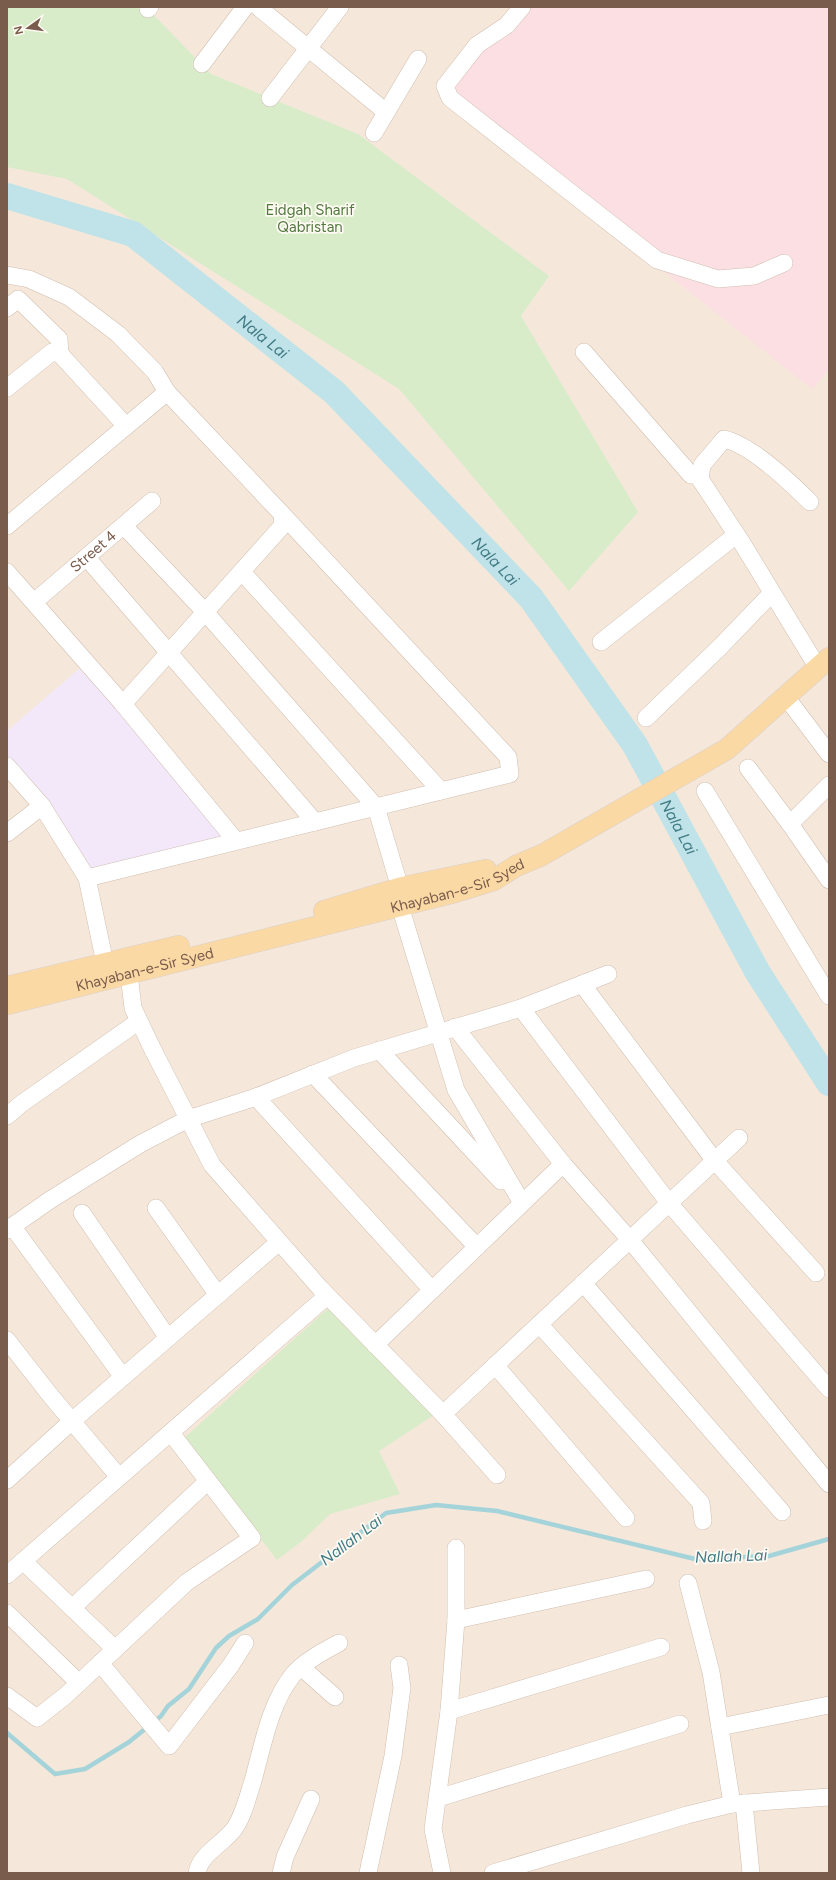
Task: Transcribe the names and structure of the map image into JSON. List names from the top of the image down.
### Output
{
  "streets": {
    "main road": ["Khayaban-e-Sir Syed"],
    "street": ["Street 4"]
  },
  "water": ["Nala Lai", "Nallah Lai"],
  "parks": ["Eidgah Sharif Qabristan"],
  "north": "left"
}
